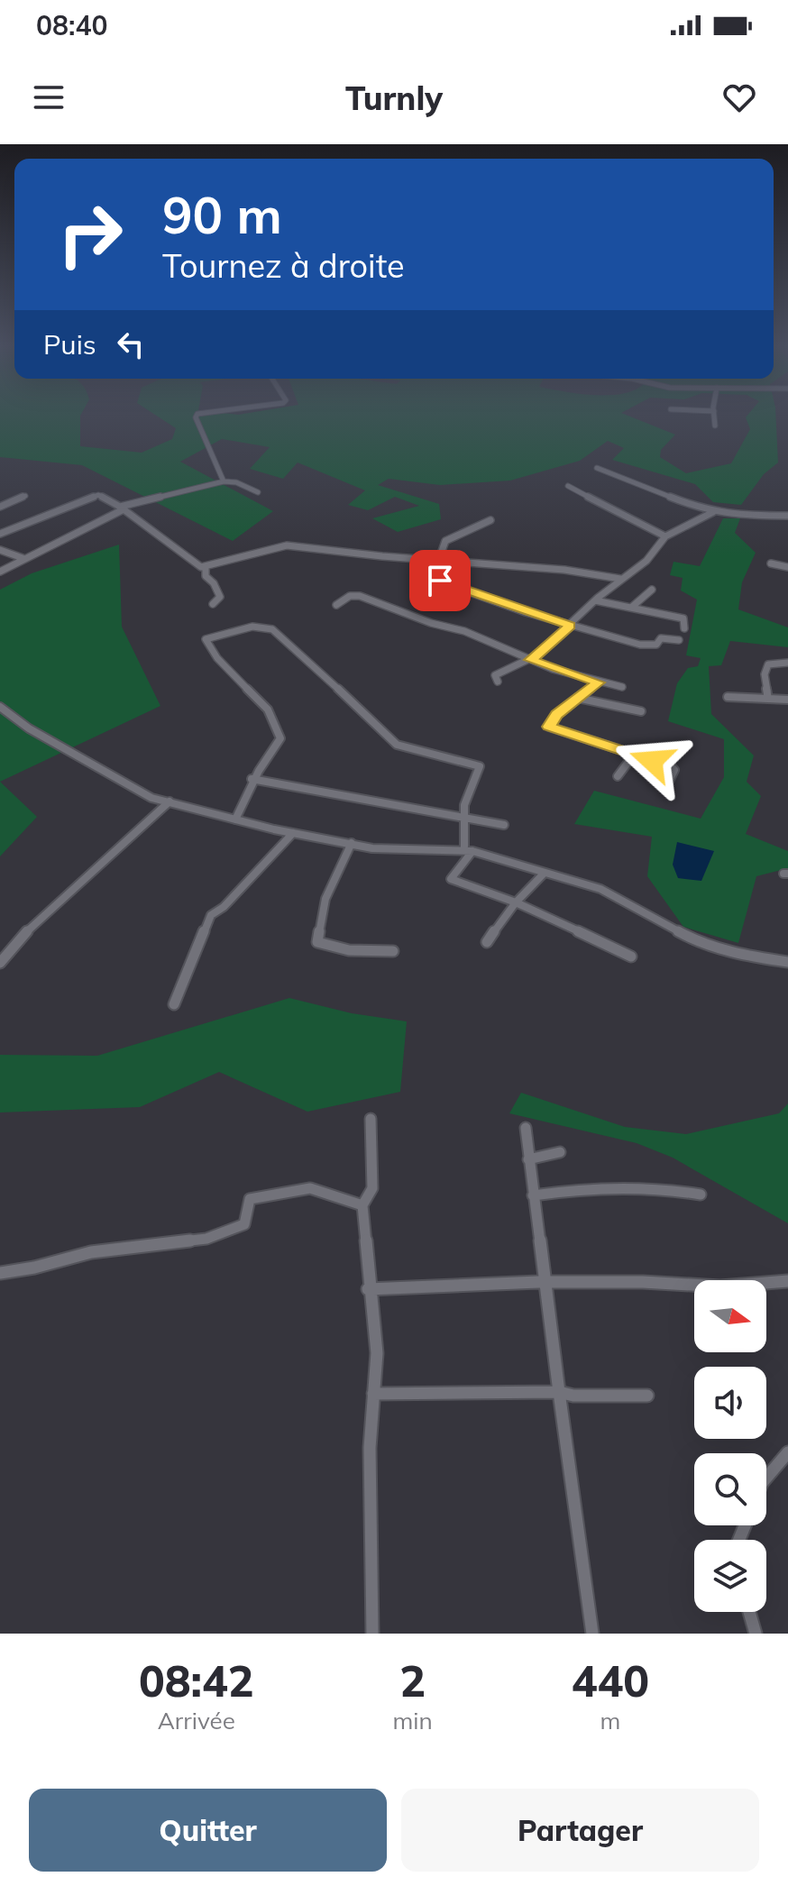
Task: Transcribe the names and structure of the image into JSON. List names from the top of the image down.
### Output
{
  "north": "right",
  "page": {
    "status": "08:40",
    "header": "Turnly",
    "turn": ["90 m", "Tournez à droite"],
    "then": "Puis",
    "eta": [
      "08:42",
      "Arrivée",
      "2",
      "min",
      "440",
      "m"
    ],
    "buttons": ["Quitter", "Partager"]
  }
}
